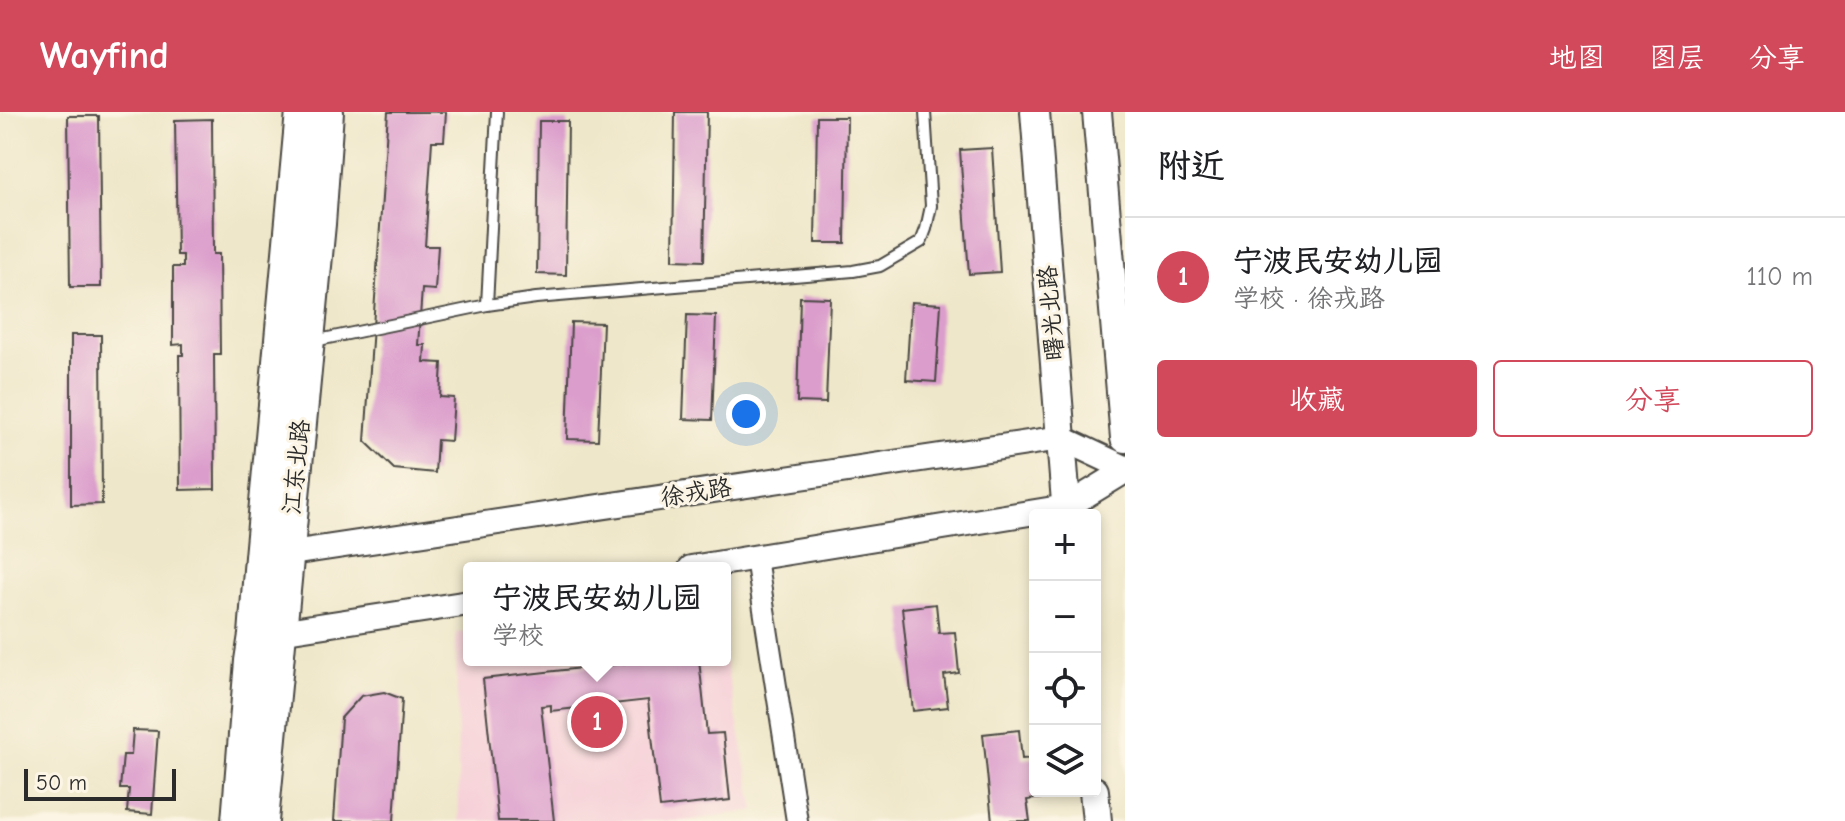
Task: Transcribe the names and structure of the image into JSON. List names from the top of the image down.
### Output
{
  "streets": {
    "main road": ["曙光北路", "江东北路"],
    "street": ["徐戎路"]
  },
  "crossings": [
    ["曙光北路", "徐戎路"],
    ["江东北路", "徐戎路"]
  ],
  "scale_bar": "50 m",
  "page": {
    "header": "Wayfind",
    "nav": ["地图", "图层", "分享"],
    "heading": "附近",
    "list": [
      {
        "mark": "1",
        "name": "宁波民安幼儿园",
        "note": "学校 · 徐戎路",
        "value": "110 m"
      }
    ],
    "buttons": ["收藏", "分享"],
    "map_buttons": ["+", "−"],
    "popup": ["宁波民安幼儿园", "学校"],
    "pins": "1",
    "scale": "50 m"
  }
}
